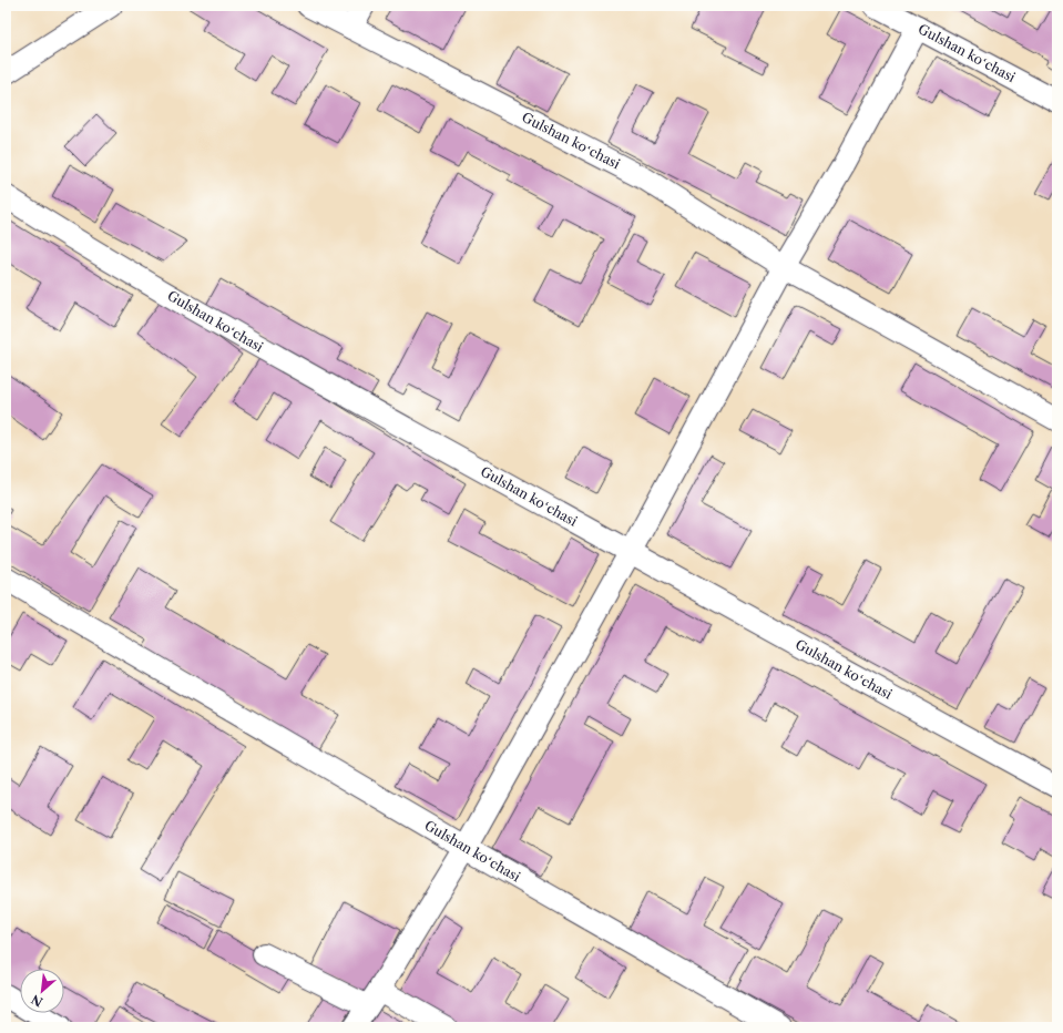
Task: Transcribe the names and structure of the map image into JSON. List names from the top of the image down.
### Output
{
  "streets": {
    "street": ["Gulshan koʻchasi"]
  },
  "north": "bottom left"
}
